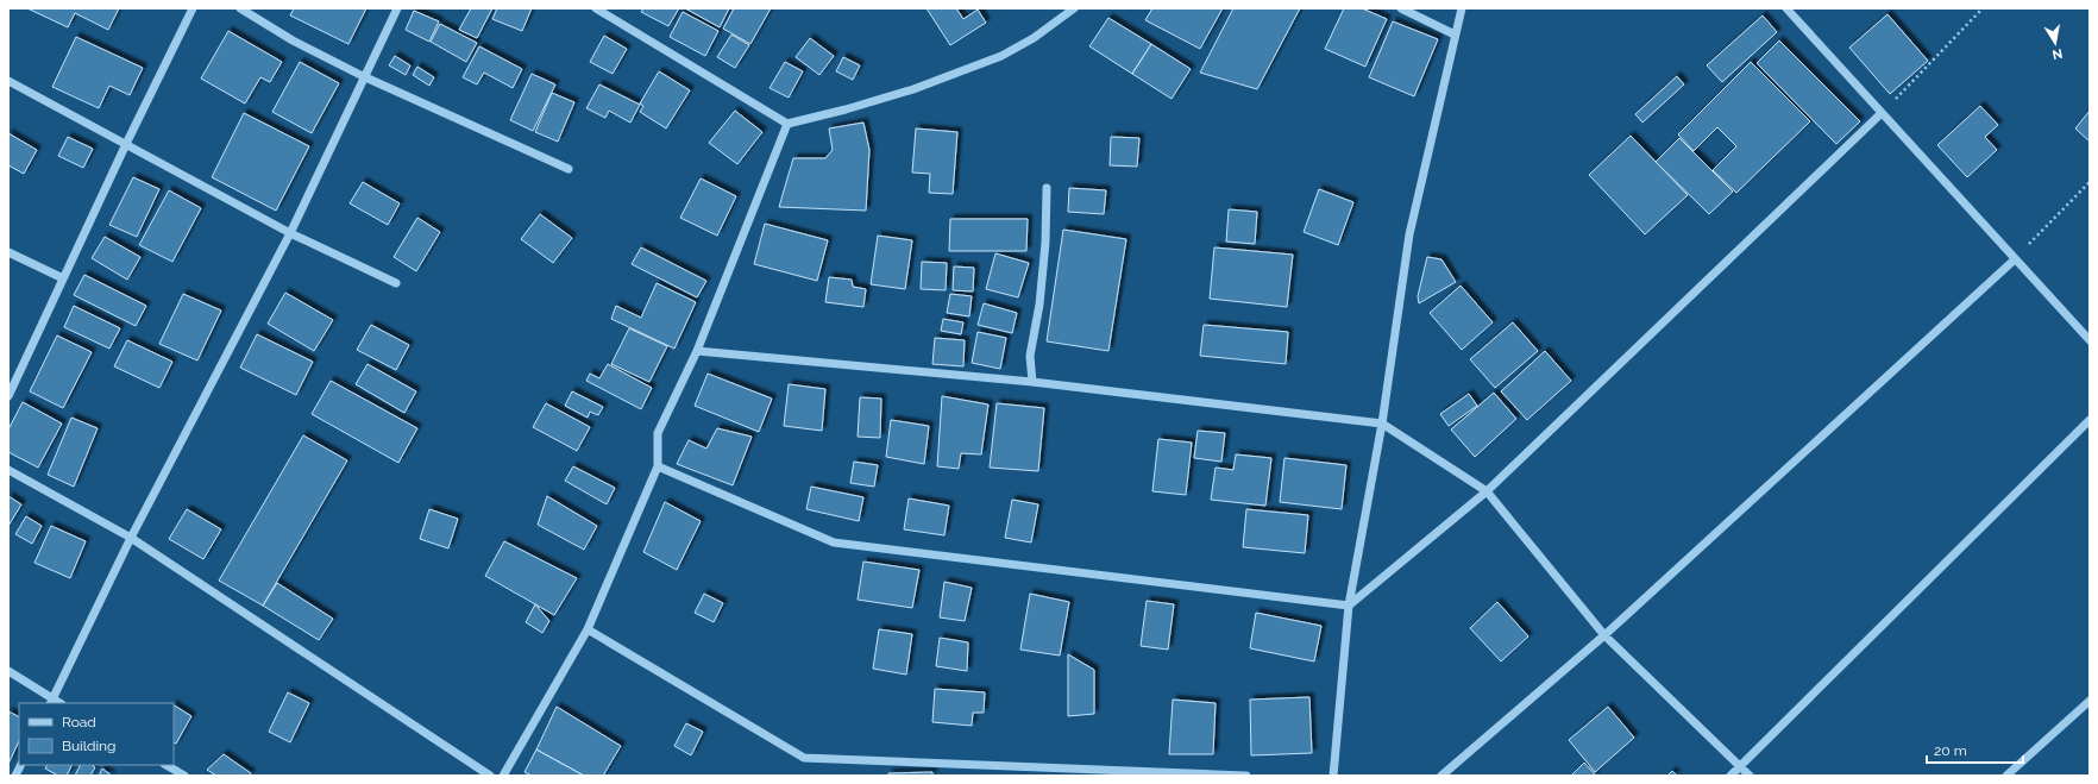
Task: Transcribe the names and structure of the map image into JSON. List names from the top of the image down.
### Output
{
  "legend": ["Road", "Building"],
  "scale_bar": "20 m",
  "north": "bottom"
}
